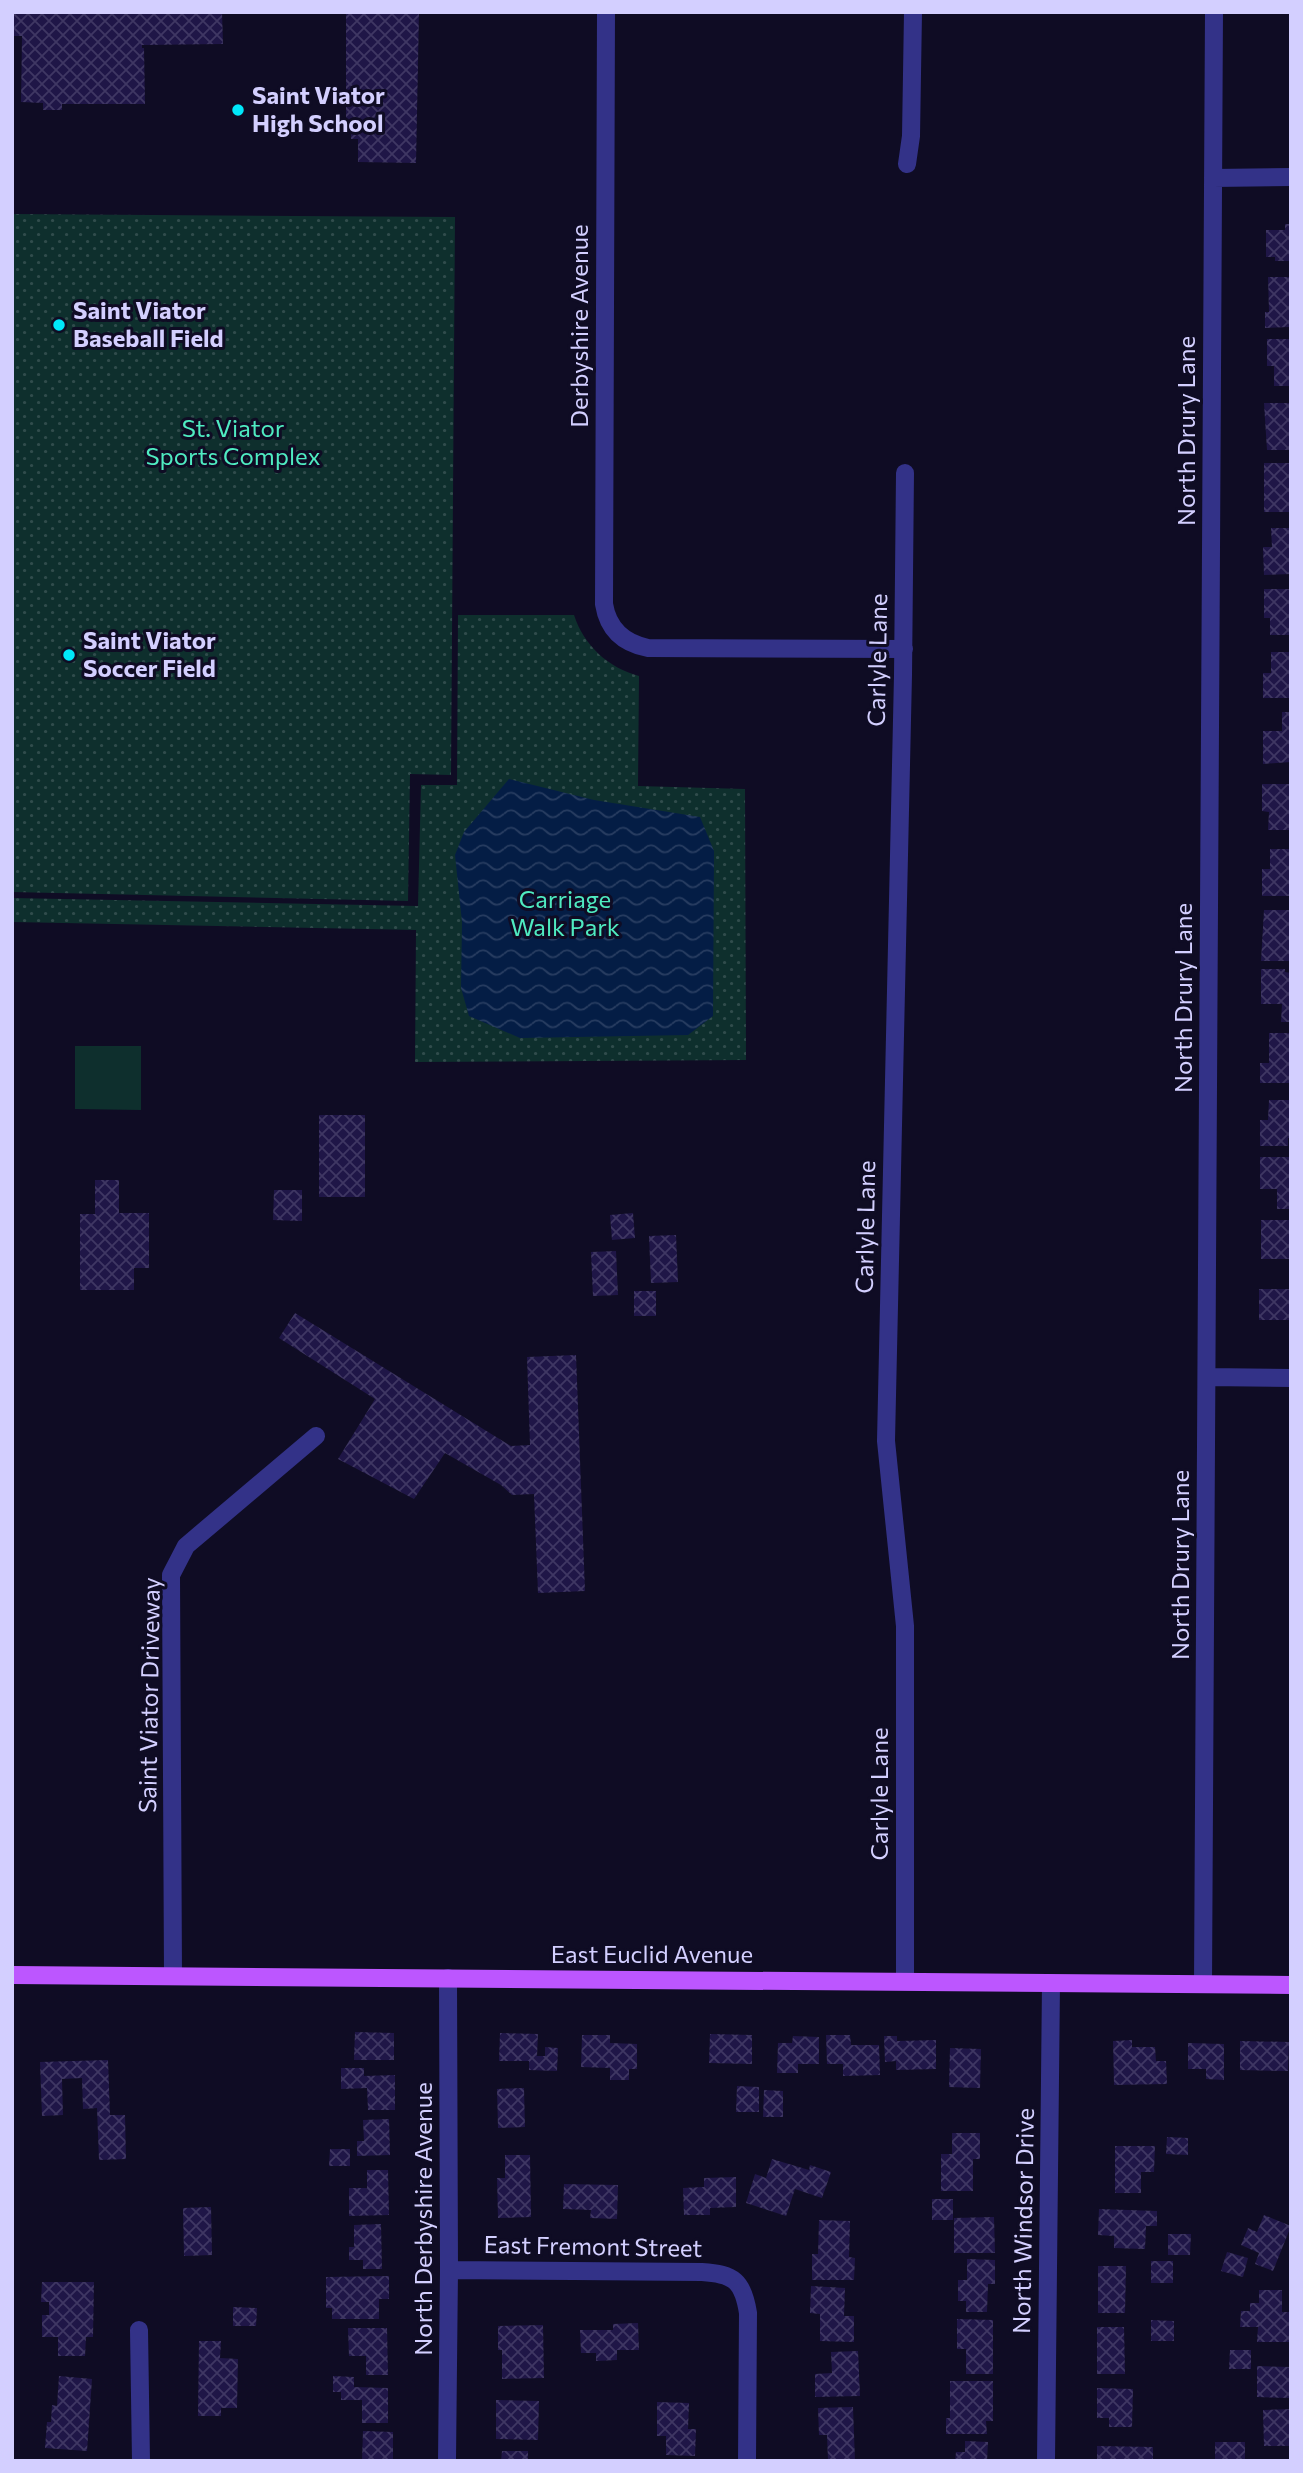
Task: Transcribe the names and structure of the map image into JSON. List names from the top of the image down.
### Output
{
  "streets": {
    "main road": ["East Euclid Avenue"],
    "street": [
      "Derbyshire Avenue",
      "North Drury Lane",
      "Carlyle Lane",
      "Saint Viator Driveway",
      "North Derbyshire Avenue",
      "North Windsor Drive",
      "East Fremont Street"
    ]
  },
  "crossings": [
    ["Derbyshire Avenue", "Carlyle Lane"],
    ["North Drury Lane", "East Euclid Avenue"],
    ["Carlyle Lane", "East Euclid Avenue"],
    ["Saint Viator Driveway", "East Euclid Avenue"],
    ["East Euclid Avenue", "North Derbyshire Avenue"],
    ["East Euclid Avenue", "North Windsor Drive"],
    ["North Derbyshire Avenue", "East Fremont Street"]
  ],
  "parks": ["St. Viator Sports Complex", "Carriage Walk Park"],
  "places": ["Saint Viator High School", "Saint Viator Baseball Field", "Saint Viator Soccer Field"]
}
